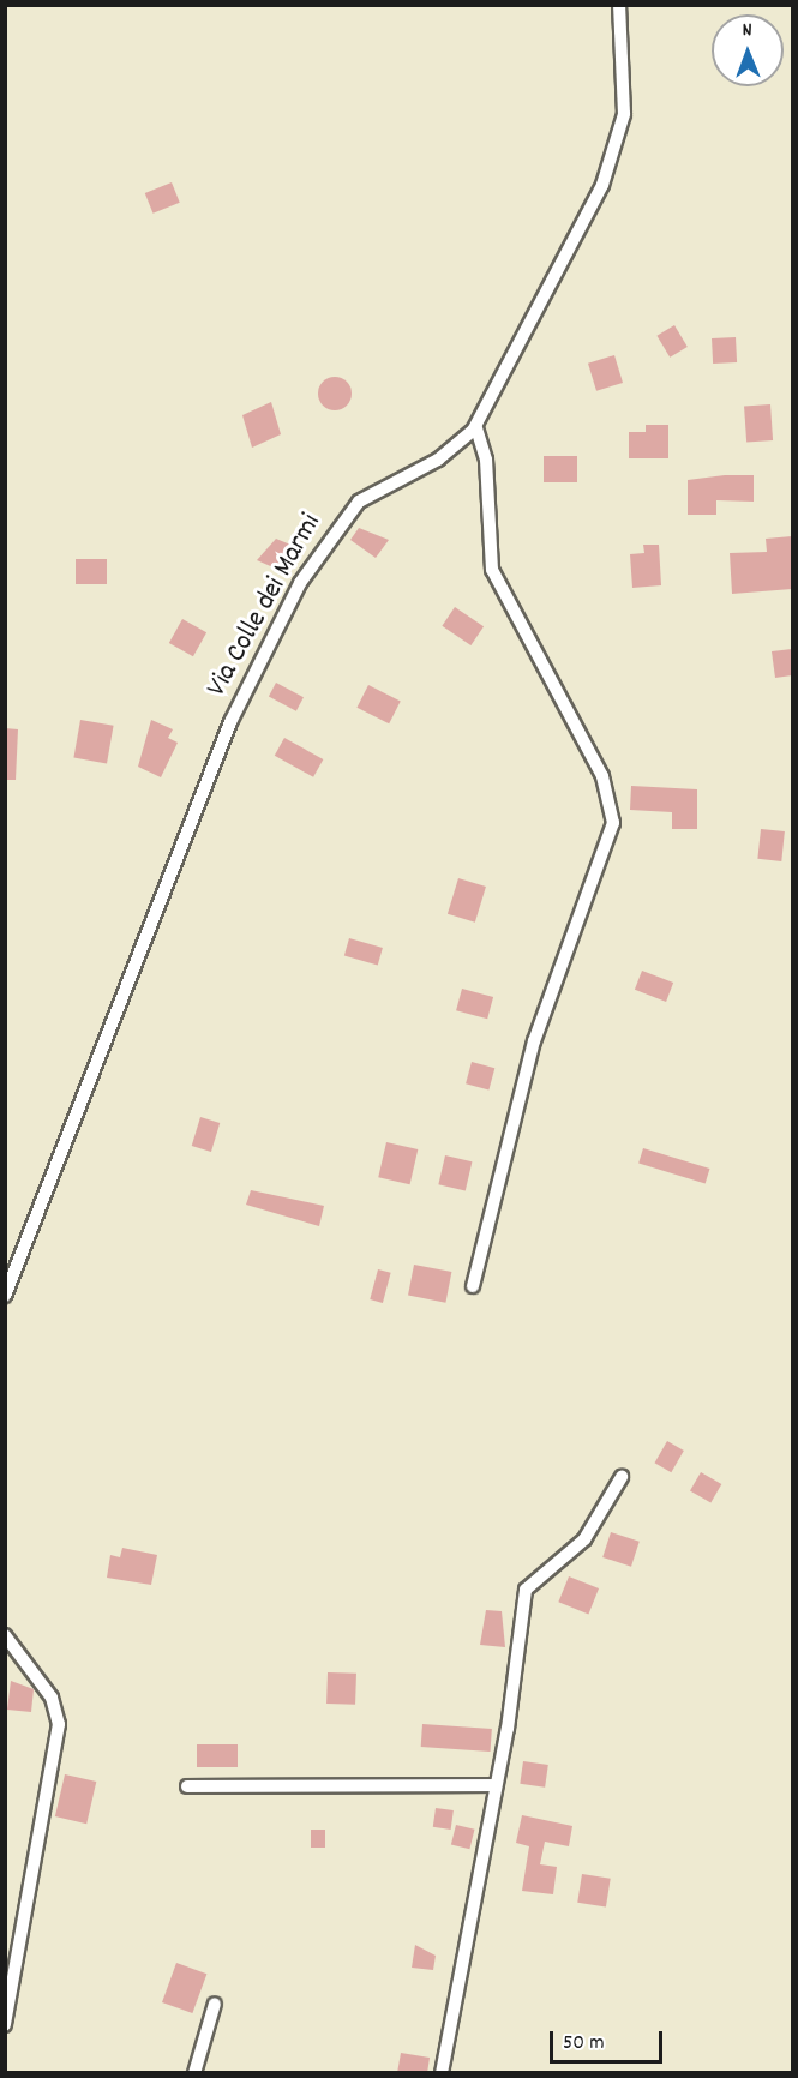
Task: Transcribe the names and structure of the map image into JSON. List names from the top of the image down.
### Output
{
  "streets": {
    "street": ["Via Colle dei Marmi"]
  },
  "scale_bar": "50 m",
  "north": "top"
}
